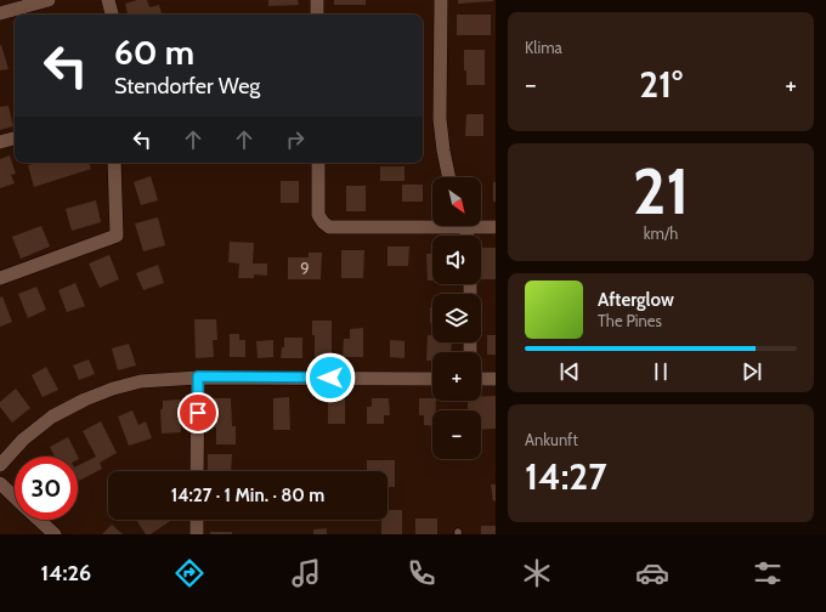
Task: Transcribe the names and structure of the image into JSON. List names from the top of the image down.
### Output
{
  "house_numbers": ["9"],
  "north": "bottom right",
  "page": {
    "tile": [
      "Klima",
      ["21", "km/h"],
      ["Ankunft", "14:27"]
    ],
    "turn": ["60 m", "Stendorfer Weg"],
    "heat": ["−", "21°", "+"],
    "map_buttons": ["+", "−"],
    "song": ["Afterglow", "The Pines"],
    "limit": "30",
    "trip": "14:27 · 1 Min. · 80 m",
    "tabs": "14:26"
  }
}
